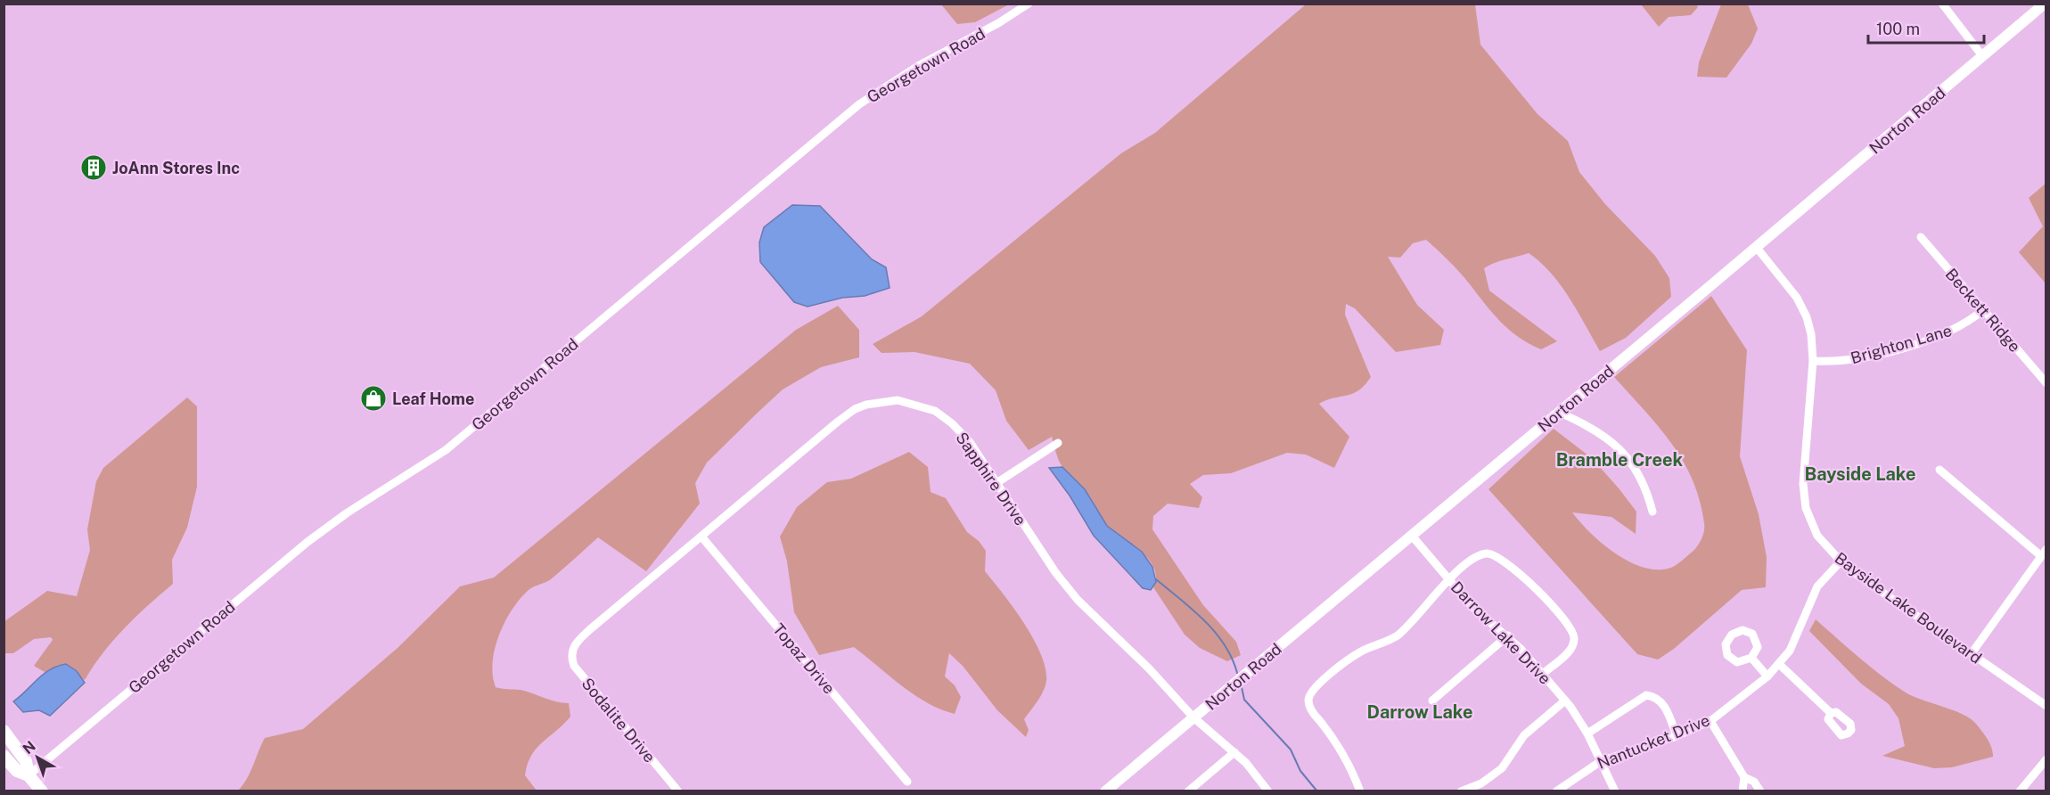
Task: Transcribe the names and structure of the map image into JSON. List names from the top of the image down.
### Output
{
  "streets": {
    "street": [
      "Georgetown Road",
      "Norton Road",
      "Beckett Ridge",
      "Brighton Lane",
      "Sapphire Drive",
      "Bayside Lake Boulevard",
      "Darrow Lake Drive",
      "Topaz Drive",
      "Sodalite Drive",
      "Nantucket Drive"
    ]
  },
  "crossings": [
    ["Norton Road", "Sapphire Drive"],
    ["Norton Road", "Bayside Lake Boulevard"],
    ["Norton Road", "Darrow Lake Drive"],
    ["Beckett Ridge", "Brighton Lane"],
    ["Brighton Lane", "Bayside Lake Boulevard"],
    ["Sapphire Drive", "Topaz Drive"],
    ["Sapphire Drive", "Sodalite Drive"],
    ["Bayside Lake Boulevard", "Nantucket Drive"],
    ["Darrow Lake Drive", "Nantucket Drive"]
  ],
  "districts": ["Bramble Creek", "Bayside Lake", "Darrow Lake"],
  "places": {
    "building": ["JoAnn Stores Inc"],
    "shop": ["Leaf Home"]
  },
  "scale_bar": "100 m",
  "north": "top left"
}
